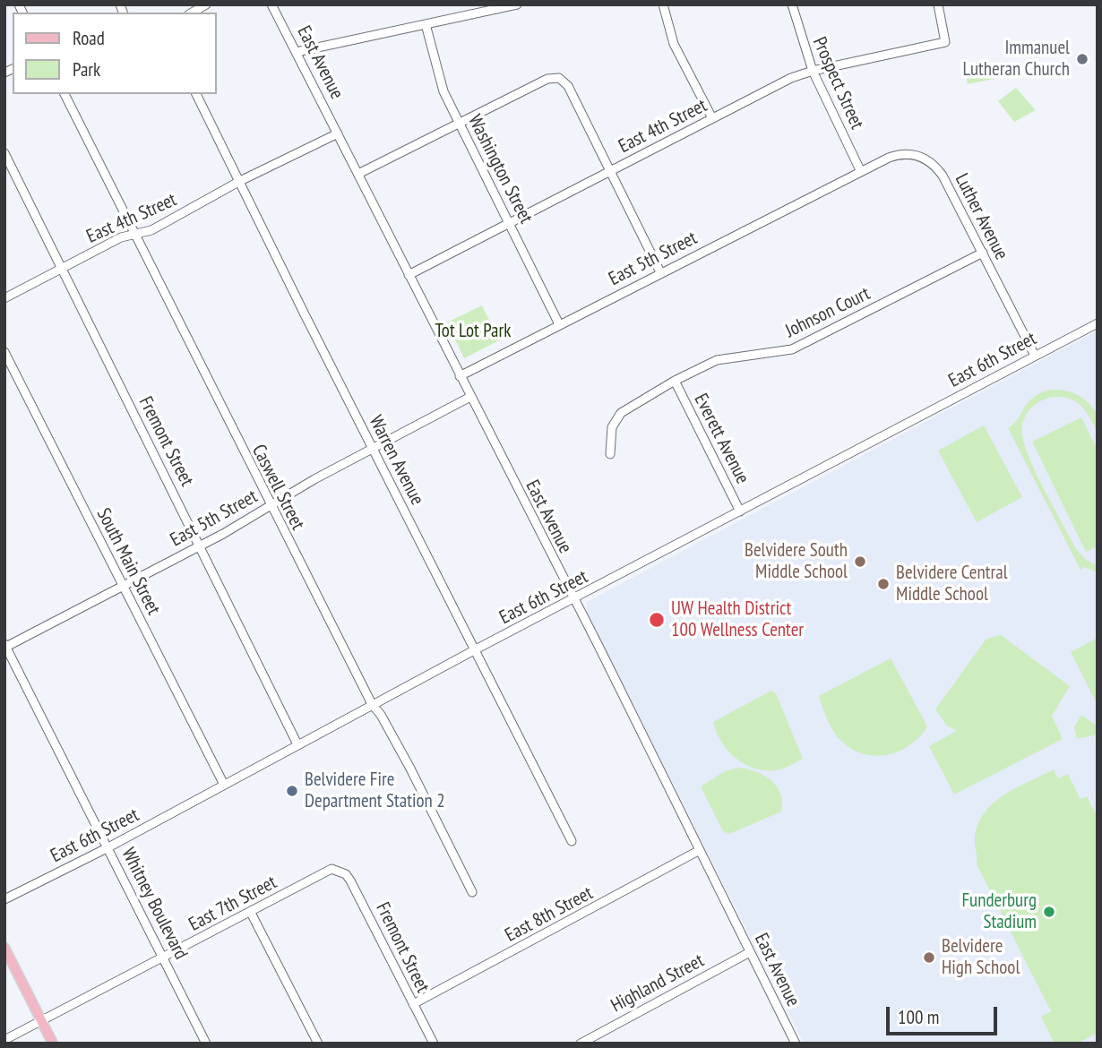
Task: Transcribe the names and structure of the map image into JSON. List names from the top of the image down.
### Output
{
  "streets": {
    "street": [
      "East Avenue",
      "Prospect Street",
      "East 4th Street",
      "Washington Street",
      "Luther Avenue",
      "East 5th Street",
      "Johnson Court",
      "East 6th Street",
      "Everett Avenue",
      "Fremont Street",
      "Warren Avenue",
      "Caswell Street",
      "South Main Street",
      "Whitney Boulevard",
      "East 7th Street",
      "East 8th Street",
      "Highland Street"
    ]
  },
  "crossings": [
    ["East Avenue", "East 4th Street"],
    ["East Avenue", "East 5th Street"],
    ["East Avenue", "East 6th Street"],
    ["East Avenue", "East 8th Street"],
    ["East Avenue", "Highland Street"],
    ["Prospect Street", "East 4th Street"],
    ["Prospect Street", "Luther Avenue"],
    ["Prospect Street", "East 5th Street"],
    ["East 4th Street", "Washington Street"],
    ["East 4th Street", "Fremont Street"],
    ["East 4th Street", "Warren Avenue"],
    ["East 4th Street", "Caswell Street"],
    ["Washington Street", "East 5th Street"],
    ["Luther Avenue", "East 5th Street"],
    ["Luther Avenue", "Johnson Court"],
    ["Luther Avenue", "East 6th Street"],
    ["East 5th Street", "Fremont Street"],
    ["East 5th Street", "Warren Avenue"],
    ["East 5th Street", "Caswell Street"],
    ["East 5th Street", "South Main Street"],
    ["East 5th Street", "Whitney Boulevard"],
    ["Johnson Court", "Everett Avenue"],
    ["East 6th Street", "Everett Avenue"],
    ["East 6th Street", "Fremont Street"],
    ["East 6th Street", "Warren Avenue"],
    ["East 6th Street", "Caswell Street"],
    ["East 6th Street", "South Main Street"],
    ["East 6th Street", "Whitney Boulevard"],
    ["Fremont Street", "East 7th Street"],
    ["Fremont Street", "East 8th Street"],
    ["Whitney Boulevard", "East 7th Street"]
  ],
  "parks": ["Tot Lot Park"],
  "places": [
    "Immanuel Lutheran Church",
    "Belvidere South Middle School",
    "Belvidere Central Middle School",
    "UW Health District 100 Wellness Center",
    "Belvidere Fire Department Station 2",
    "Funderburg Stadium",
    "Belvidere High School"
  ],
  "legend": ["Road", "Park"],
  "scale_bar": "100 m"
}
